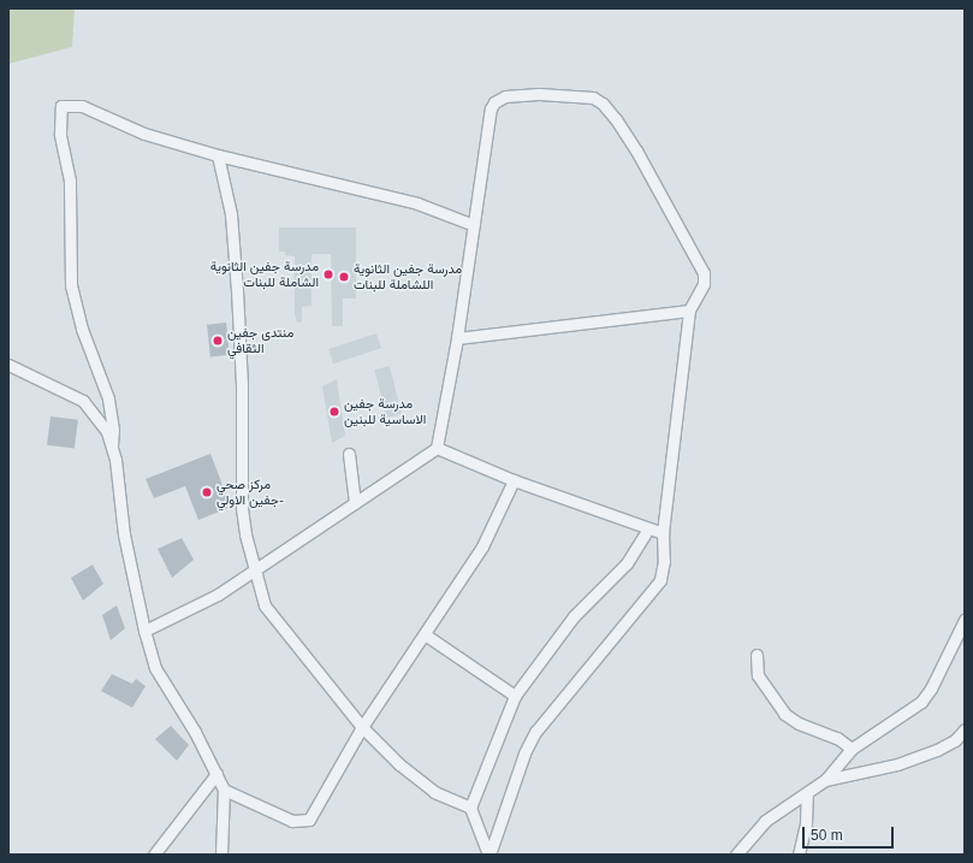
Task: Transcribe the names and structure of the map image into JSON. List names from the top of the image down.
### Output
{
  "places": [
    "مدرسة جفين الثانوية الشاملة للبنات",
    "مدرسة جفين الثانوية اللشاملة للبنات",
    "منتدى جفين الثقافي",
    "مدرسة جفين الاساسية للبنين",
    "مركز صحي جفين الاولي-"
  ],
  "scale_bar": "50 m"
}
